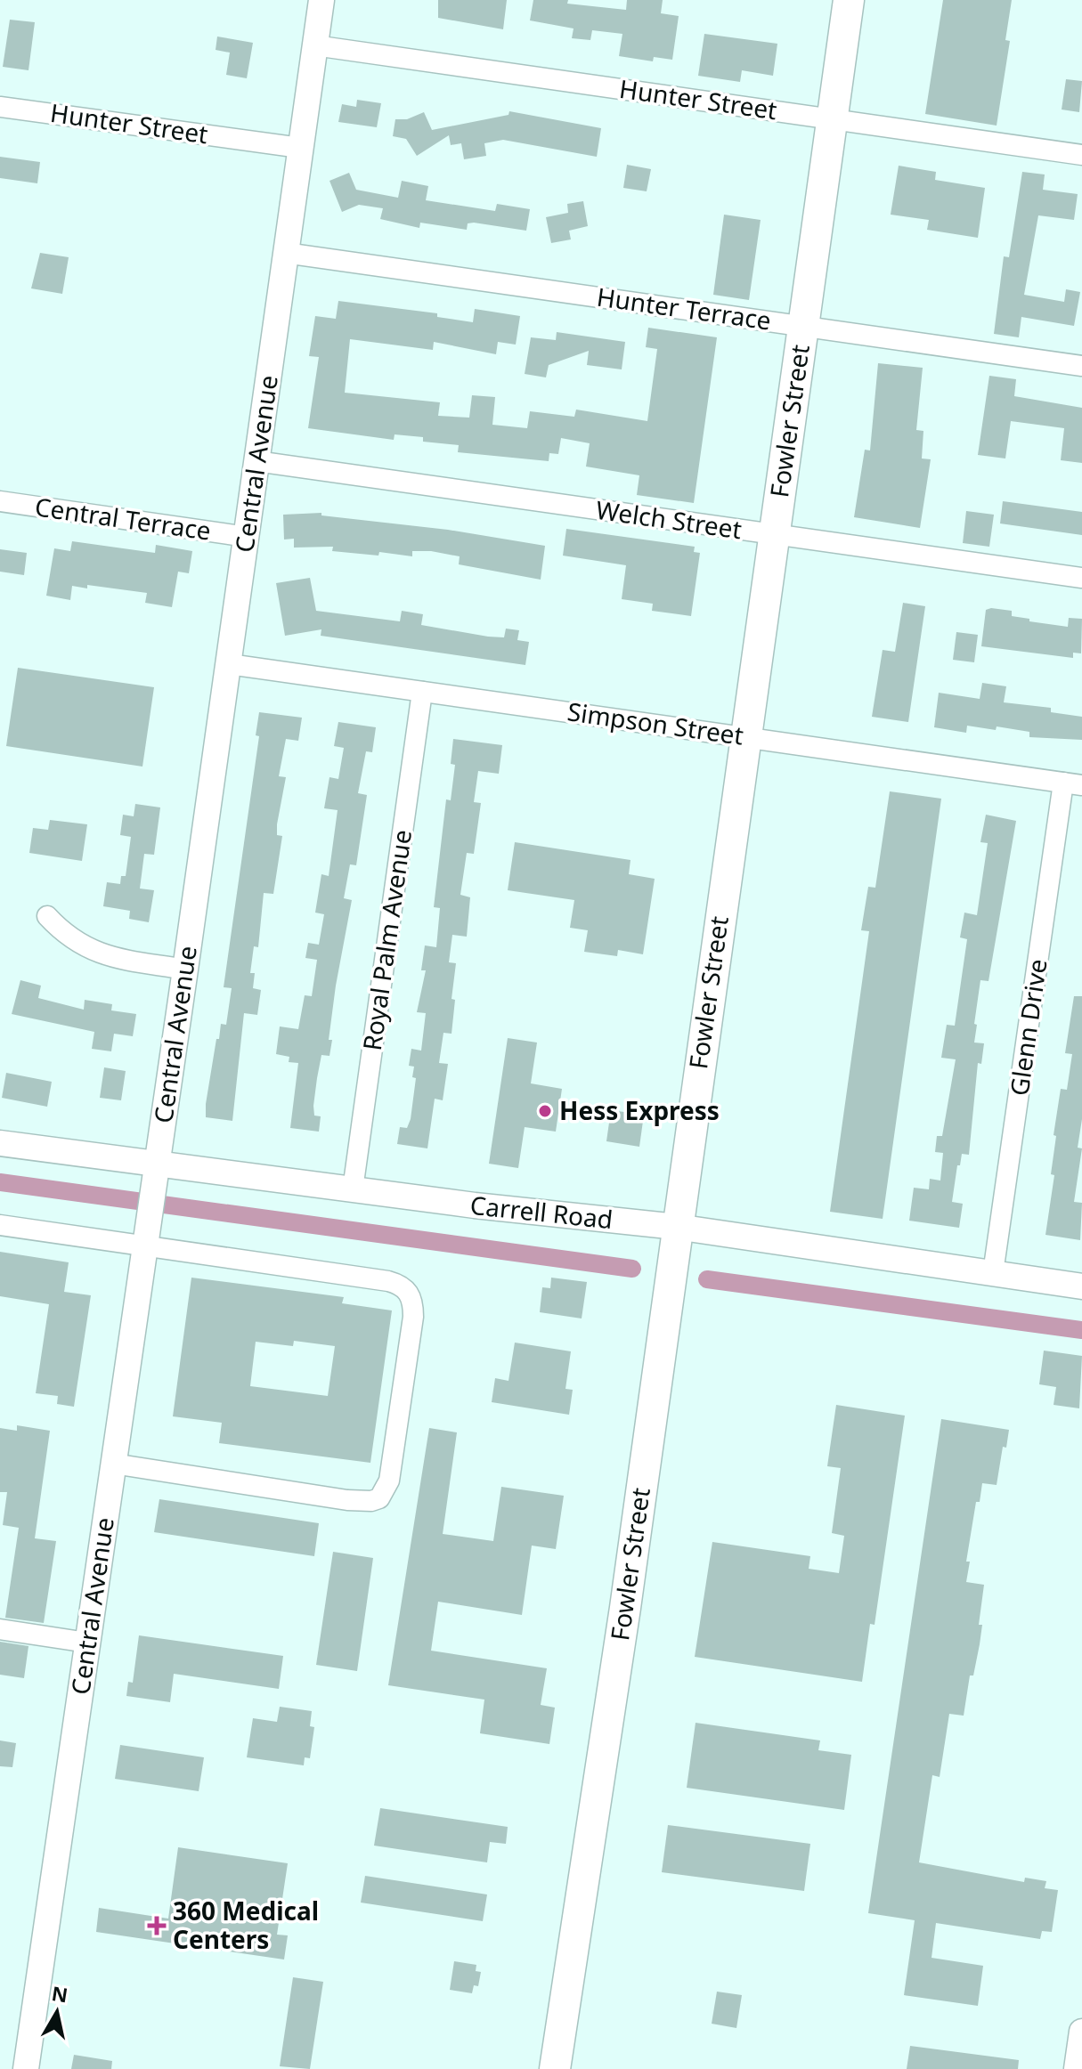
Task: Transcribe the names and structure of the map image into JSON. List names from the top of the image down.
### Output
{
  "streets": {
    "main road": ["Fowler Street"],
    "street": [
      "Hunter Street",
      "Hunter Terrace",
      "Central Avenue",
      "Central Terrace",
      "Welch Street",
      "Simpson Street",
      "Royal Palm Avenue",
      "Glenn Drive",
      "Carrell Road"
    ]
  },
  "crossings": [
    ["Hunter Street", "Fowler Street"],
    ["Hunter Street", "Central Avenue"],
    ["Hunter Terrace", "Fowler Street"],
    ["Hunter Terrace", "Central Avenue"],
    ["Fowler Street", "Welch Street"],
    ["Fowler Street", "Simpson Street"],
    ["Fowler Street", "Carrell Road"],
    ["Central Avenue", "Central Terrace"],
    ["Central Avenue", "Welch Street"],
    ["Central Avenue", "Simpson Street"],
    ["Central Avenue", "Carrell Road"],
    ["Simpson Street", "Royal Palm Avenue"],
    ["Simpson Street", "Glenn Drive"],
    ["Royal Palm Avenue", "Carrell Road"],
    ["Glenn Drive", "Carrell Road"]
  ],
  "places": {
    "other": ["Hess Express"],
    "health": ["360 Medical Centers"]
  },
  "north": "top"
}
